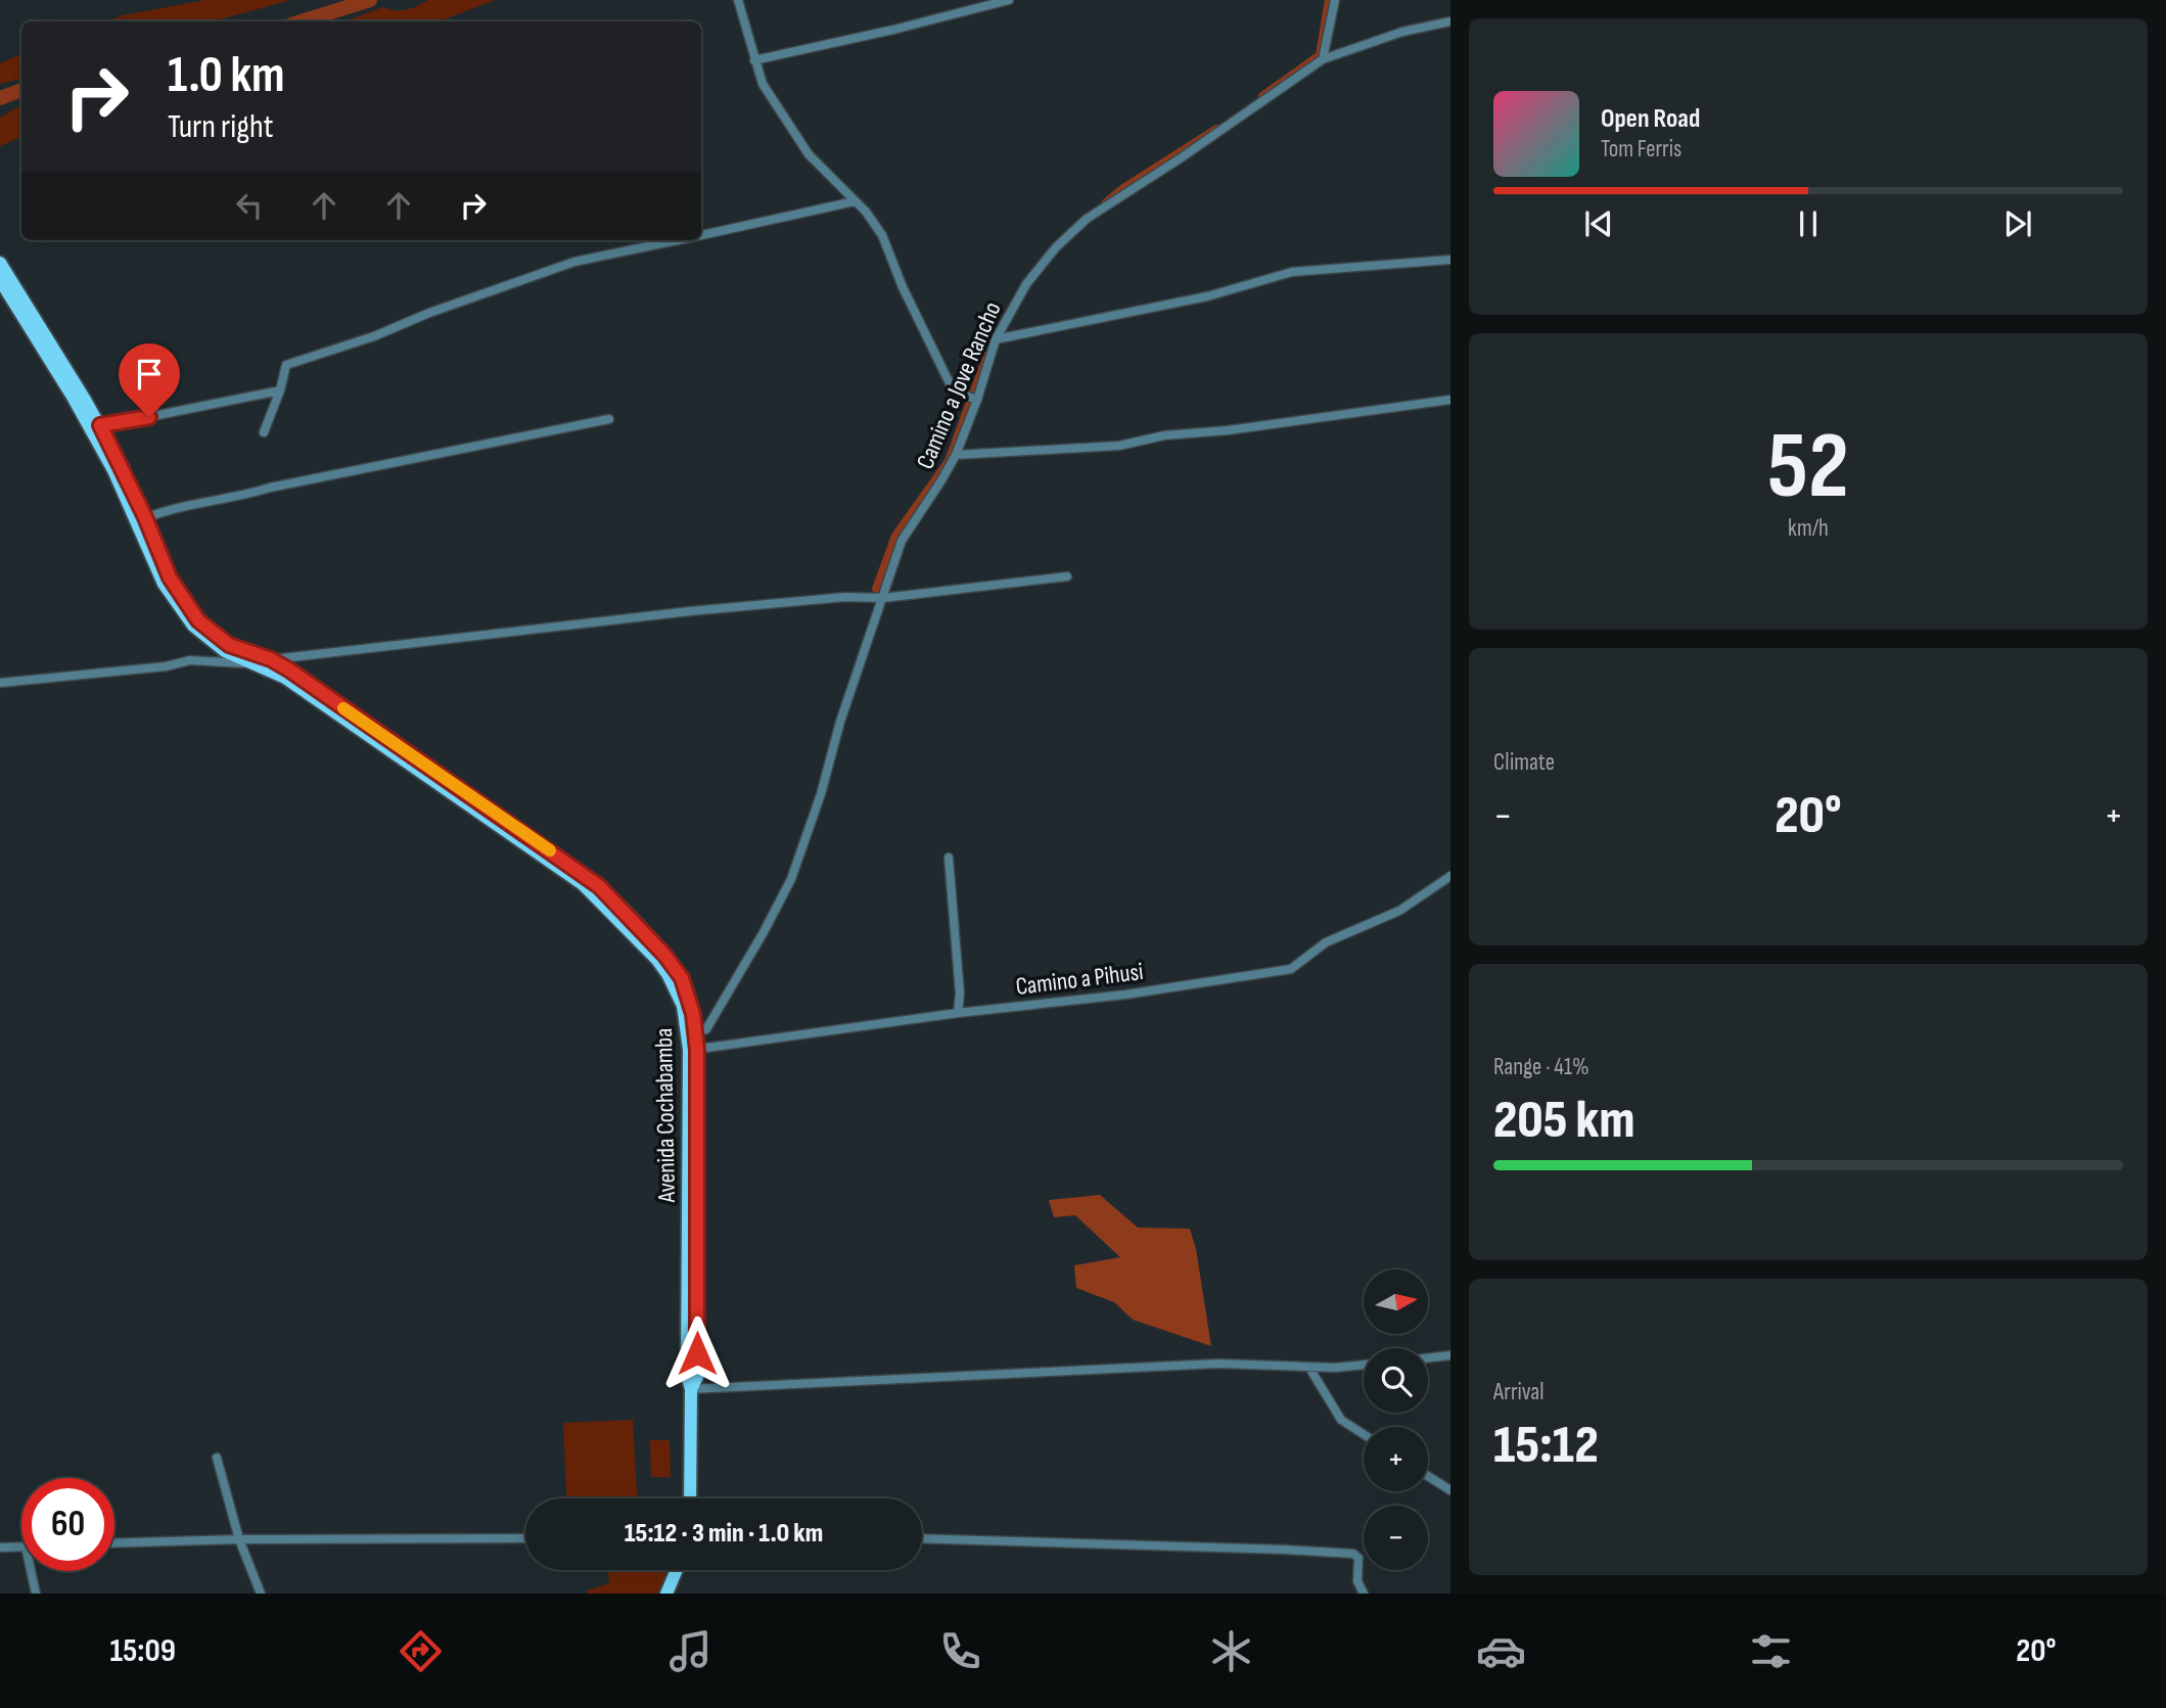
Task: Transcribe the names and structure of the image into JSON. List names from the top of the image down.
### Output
{
  "streets": {
    "main road": ["Avenida Cochabamba"],
    "street": ["Camino a Jove Rancho", "Camino a Pihusi"]
  },
  "crossings": [
    ["Camino a Jove Rancho", "Avenida Cochabamba"],
    ["Camino a Pihusi", "Avenida Cochabamba"]
  ],
  "north": "right",
  "page": {
    "turn": ["1.0 km", "Turn right"],
    "song": ["Open Road", "Tom Ferris"],
    "tile": [
      ["52", "km/h"],
      "Climate",
      ["Range · 41%", "205 km"],
      ["Arrival", "15:12"]
    ],
    "heat": ["−", "20°", "+"],
    "map_buttons": ["+", "−"],
    "limit": "60",
    "trip": "15:12 · 3 min · 1.0 km",
    "tabs": ["15:09", "20°"]
  }
}
